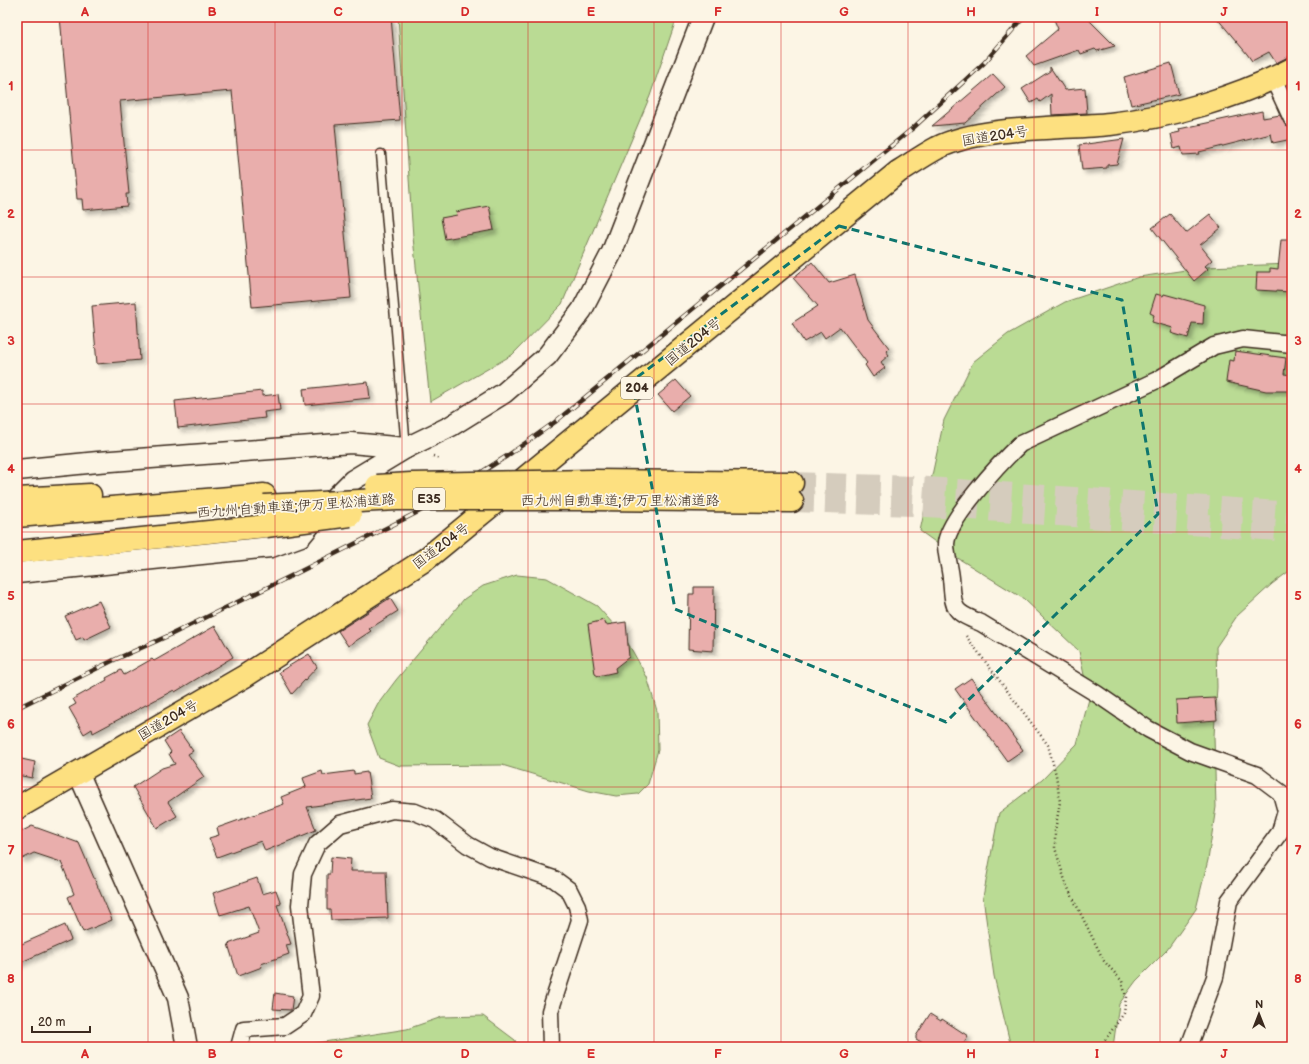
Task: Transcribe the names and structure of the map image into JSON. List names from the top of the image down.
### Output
{
  "streets": {
    "highway": [
      "国道204号",
      "204",
      "E35",
      "西九州自動車道;伊万里松浦道路"
    ]
  },
  "scale_bar": "20 m",
  "north": "top",
  "grid": {
    "columns": [
      "A",
      "B",
      "C",
      "D",
      "E",
      "F",
      "G",
      "H",
      "I",
      "J"
    ],
    "rows": [
      "1",
      "2",
      "3",
      "4",
      "5",
      "6",
      "7",
      "8"
    ]
  }
}
